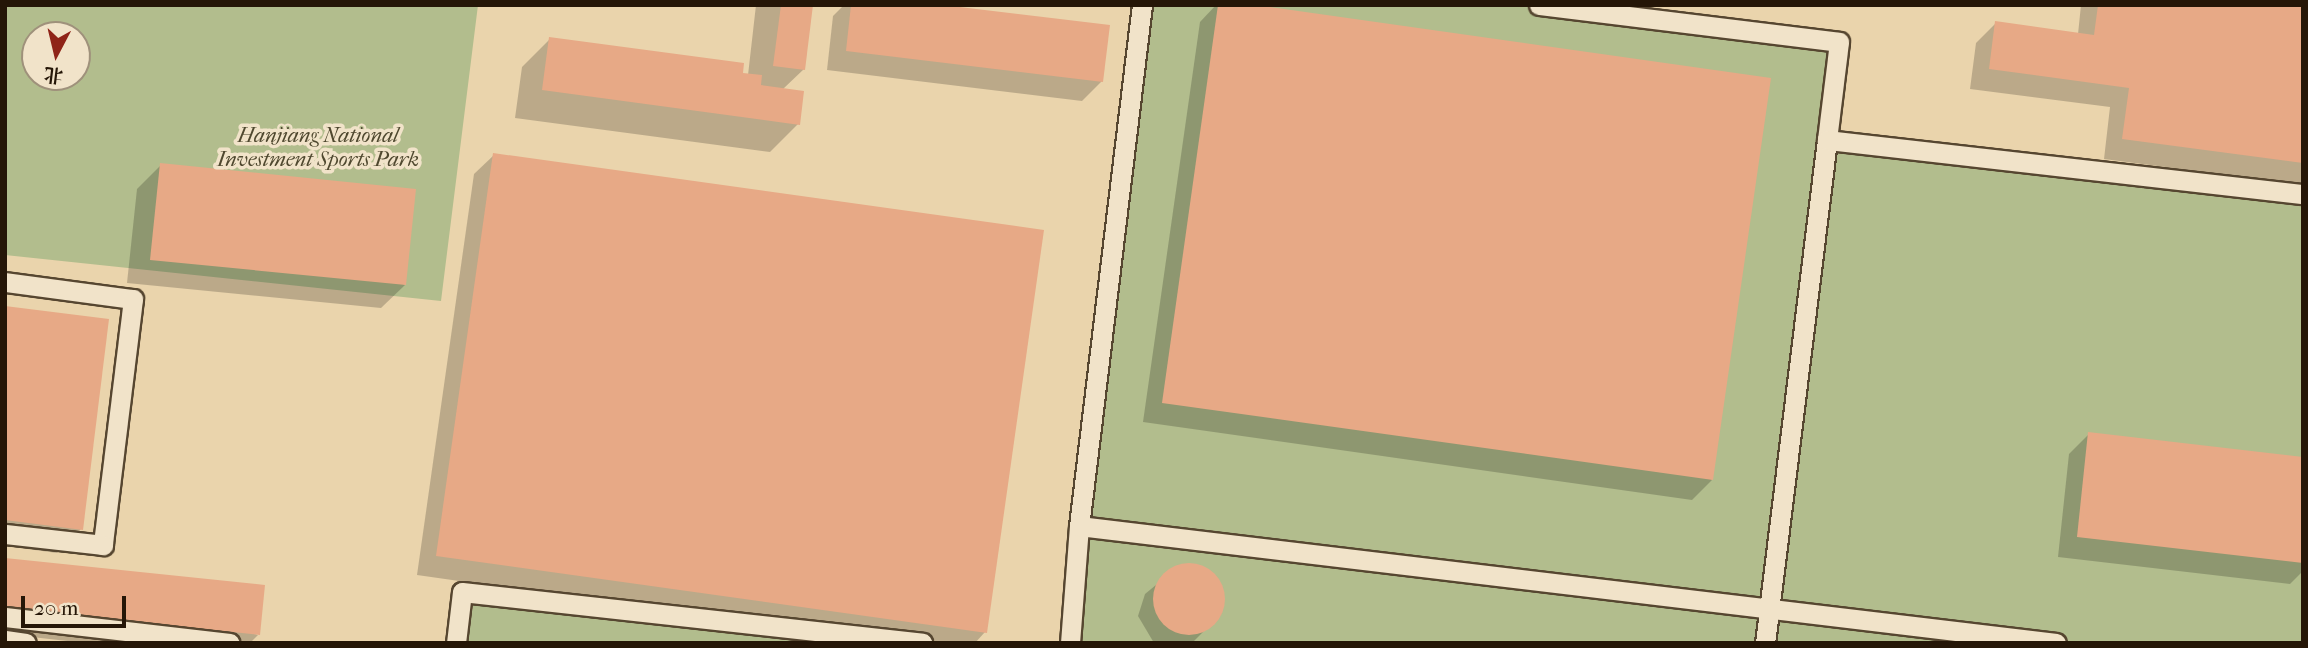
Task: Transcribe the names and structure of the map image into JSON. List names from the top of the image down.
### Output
{
  "parks": ["Hanjiang National Investment Sports Park"],
  "scale_bar": "20 m",
  "north": "bottom"
}
